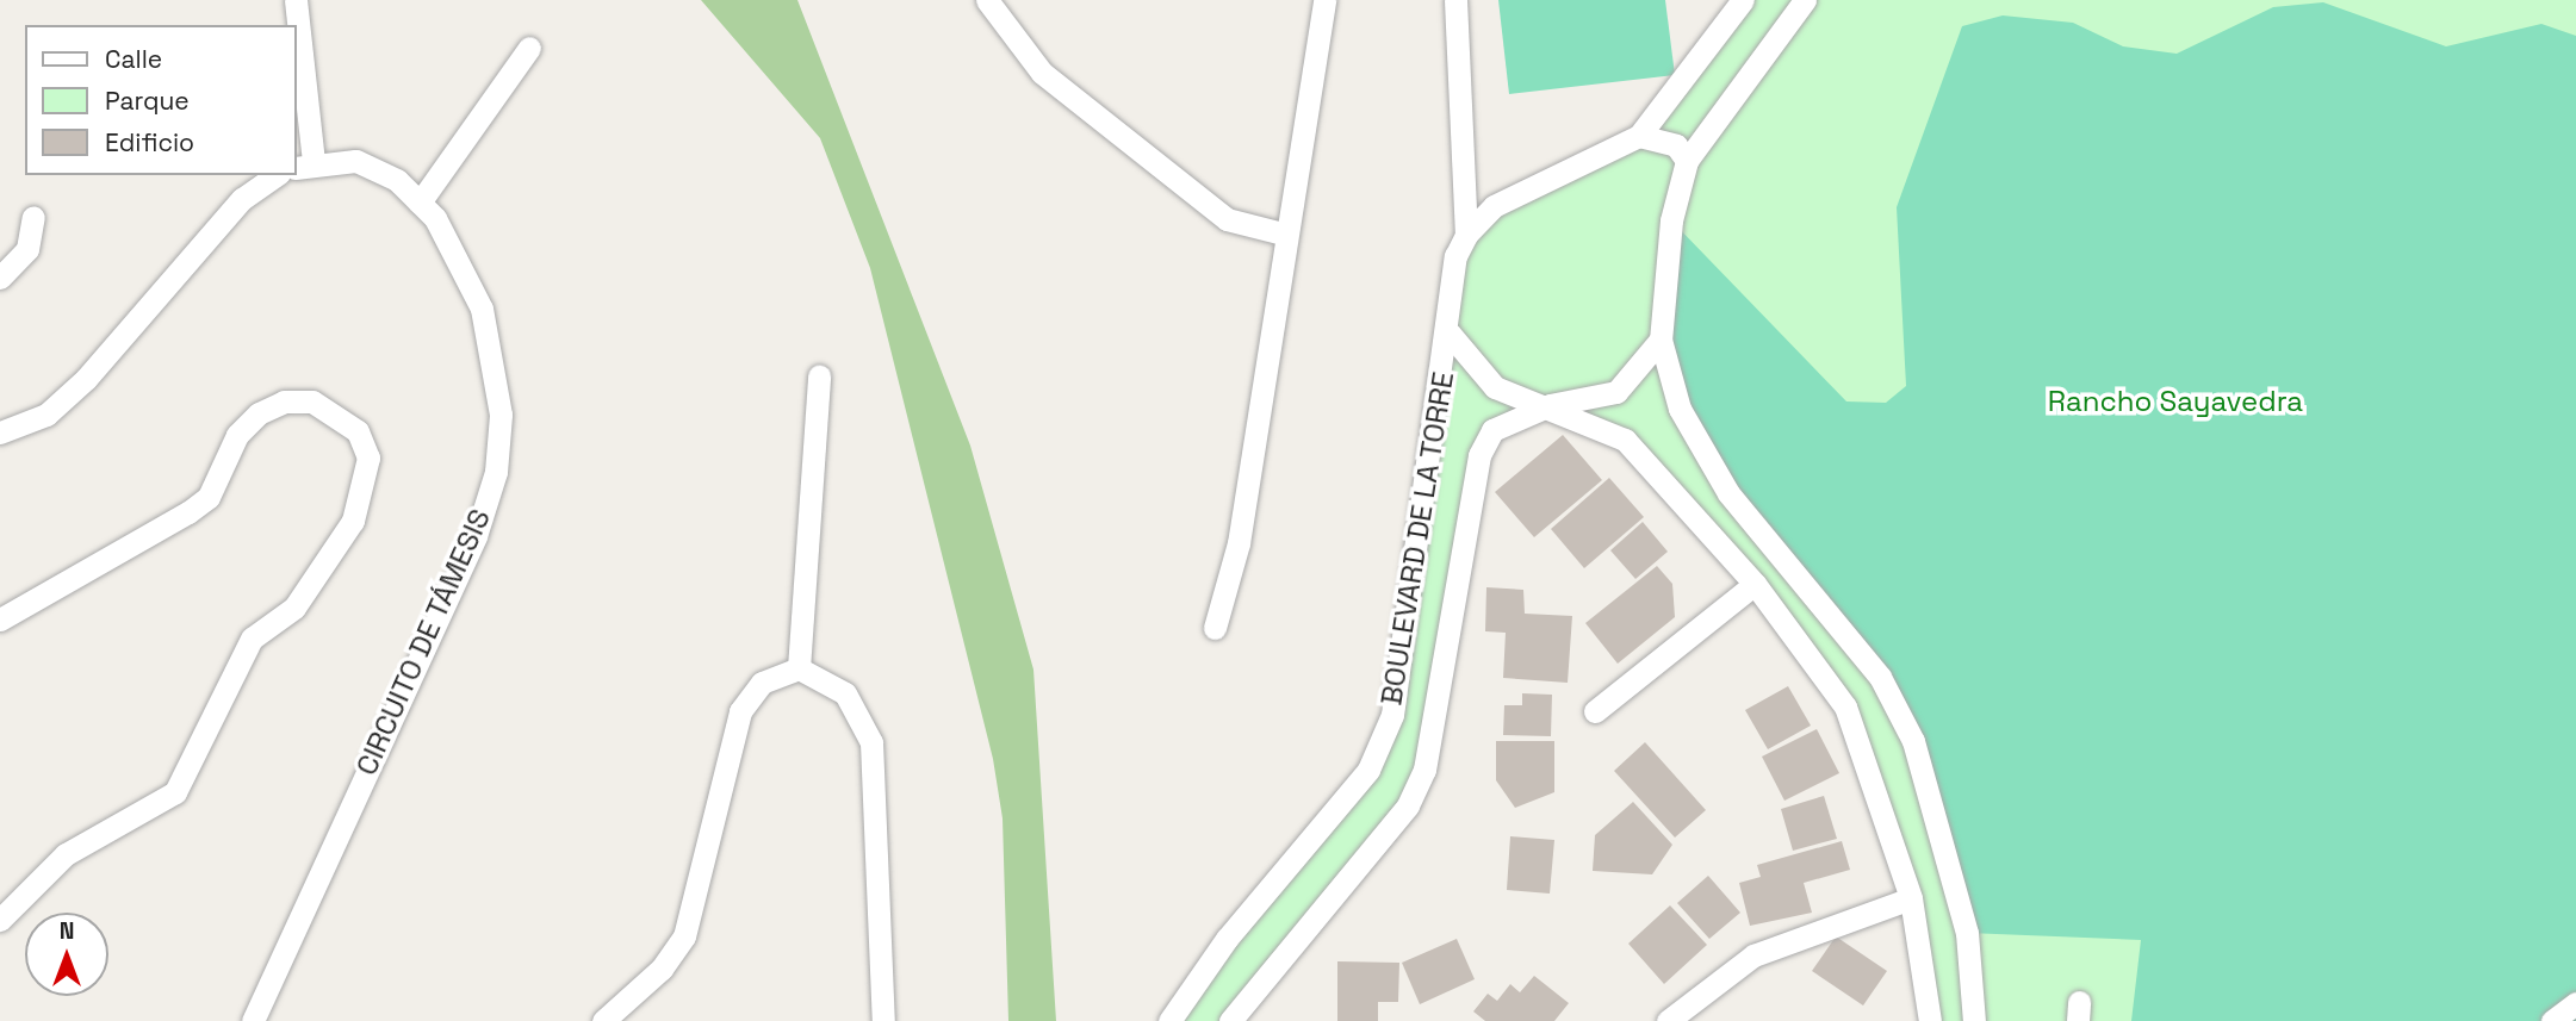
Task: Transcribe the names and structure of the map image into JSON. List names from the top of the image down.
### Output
{
  "streets": {
    "street": ["BOULEVARD DE LA TORRE", "CIRCUITO DE TÁMESIS"]
  },
  "parks": ["Rancho Sayavedra"],
  "legend": ["Calle", "Parque", "Edificio"],
  "north": "top"
}
